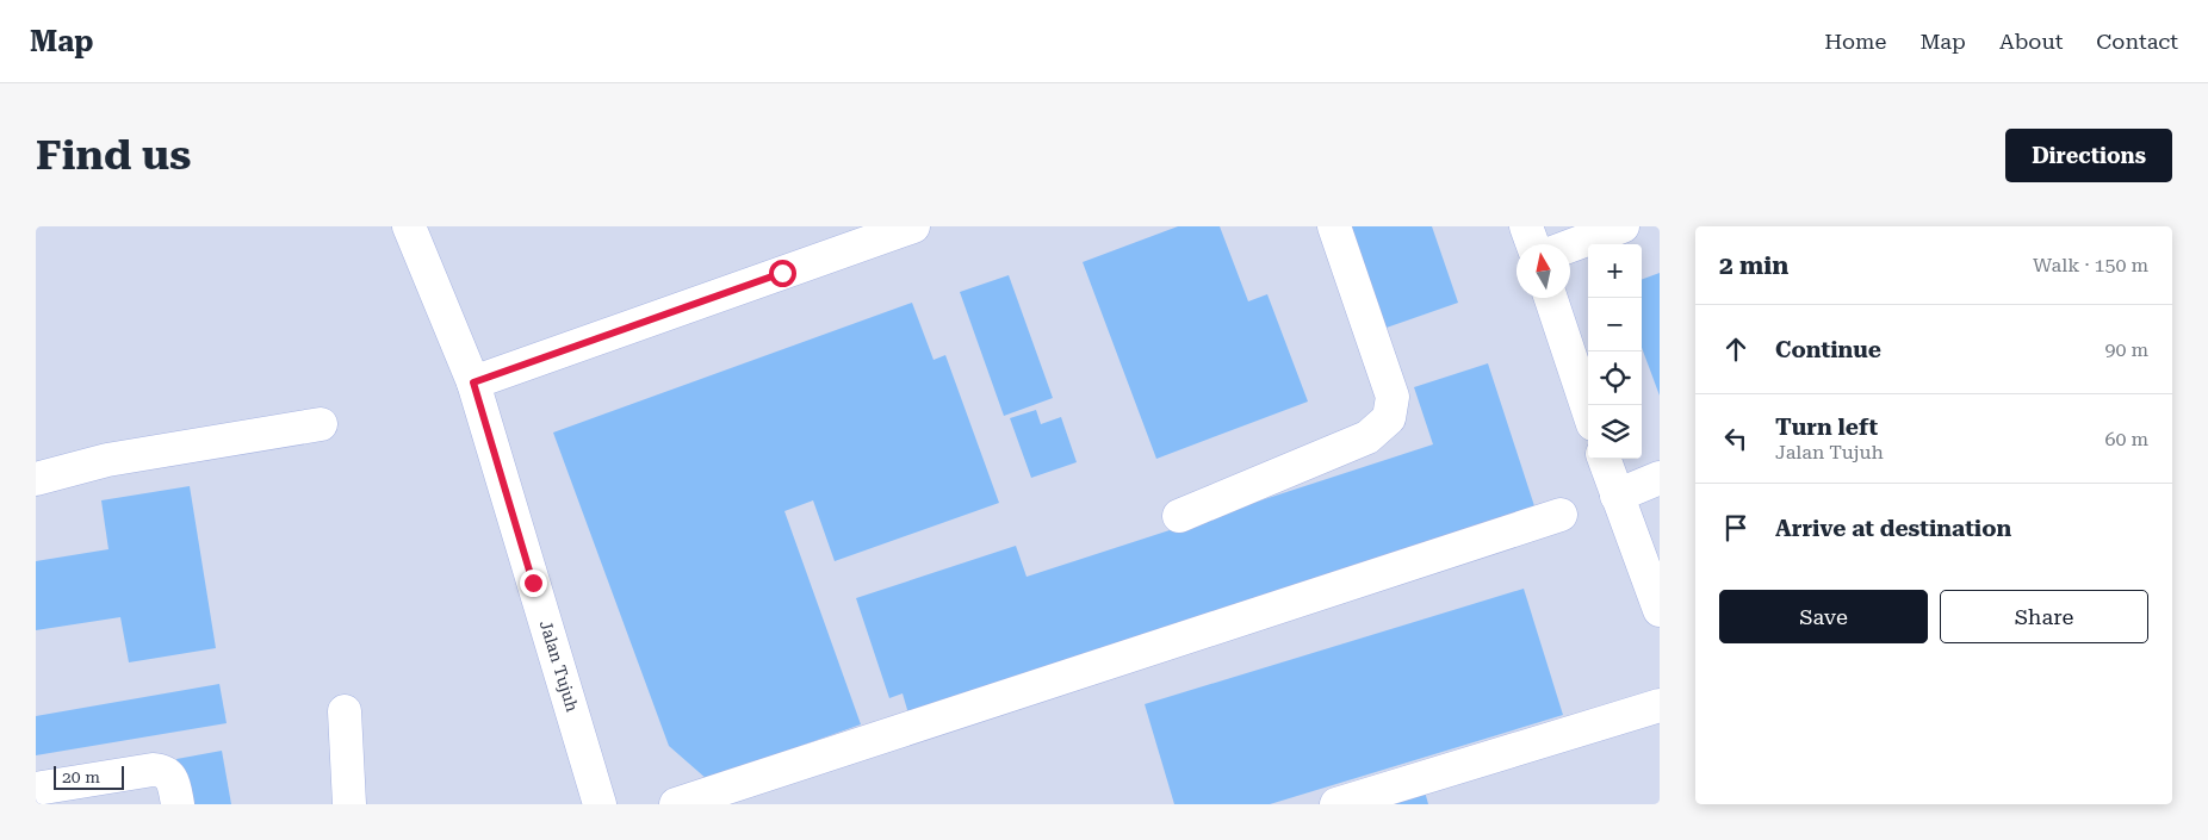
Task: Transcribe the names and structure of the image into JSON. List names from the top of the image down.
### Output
{
  "streets": {
    "street": ["Jalan Tujuh"]
  },
  "scale_bar": "20 m",
  "north": "top",
  "page": {
    "header": "Map",
    "nav": [
      "Home",
      "Map",
      "About",
      "Contact"
    ],
    "buttons": [
      "Directions",
      ["Save", "Share"]
    ],
    "title": "Find us",
    "heading": ["2 min", "Walk · 150 m"],
    "map_buttons": ["+", "−"],
    "list": [
      ["Continue", "90 m"],
      ["Turn left", "Jalan Tujuh", "60 m"],
      "Arrive at destination"
    ],
    "scale": "20 m"
  }
}
